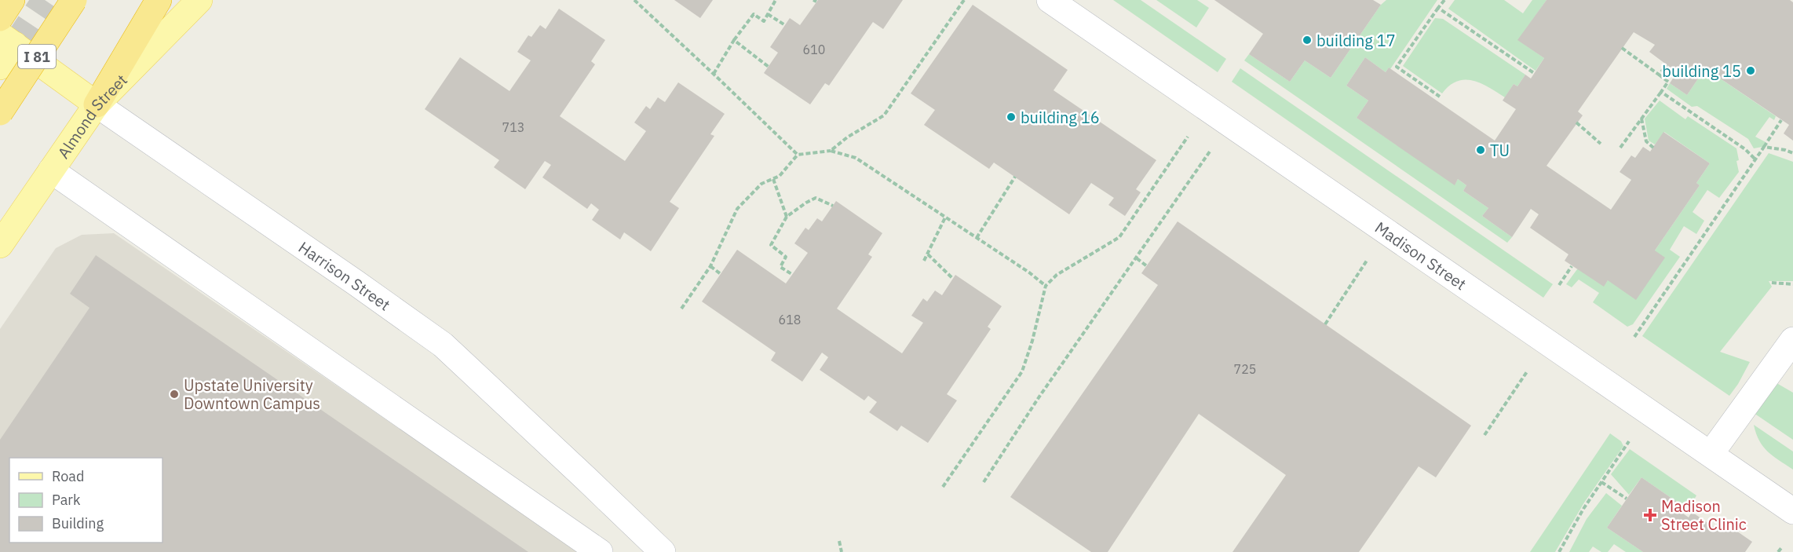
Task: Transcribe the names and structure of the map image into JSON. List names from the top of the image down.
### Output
{
  "streets": {
    "highway": ["I 81"],
    "main road": ["Almond Street", "Harrison Street"],
    "street": ["Madison Street"]
  },
  "crossings": [
    ["Almond Street", "Harrison Street"]
  ],
  "places": {
    "other": [
      "building 17",
      "building 15",
      "building 16",
      "TU",
      "Upstate University Downtown Campus"
    ],
    "health": ["Madison Street Clinic"]
  },
  "house_numbers": [
    "610",
    "713",
    "618",
    "725"
  ],
  "legend": ["Road", "Park", "Building"]
}
